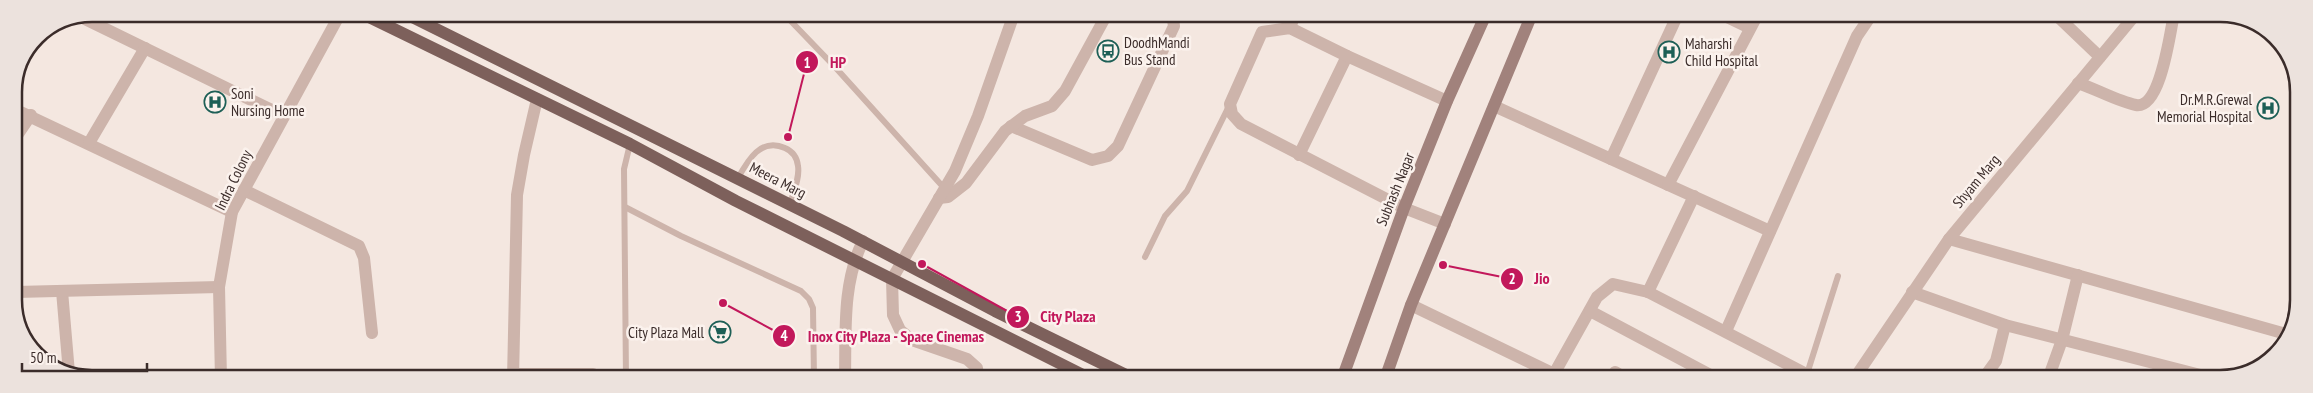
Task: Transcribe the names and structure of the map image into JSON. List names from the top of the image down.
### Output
{
  "streets": {
    "main road": ["Meera Marg"],
    "street": ["Indra Colony", "Shyam Marg", "Subhash Nagar"]
  },
  "places": {
    "bus stop": ["DoodhMandi Bus Stand"],
    "hospital": ["Maharshi Child Hospital", "Soni Nursing Home", "Dr.M.R.Grewal Memorial Hospital"],
    "other": [
      "HP",
      "City Plaza",
      "Jio",
      "Inox City Plaza - Space Cinemas"
    ],
    "supermarket": ["City Plaza Mall"]
  },
  "scale_bar": "50 m"
}
